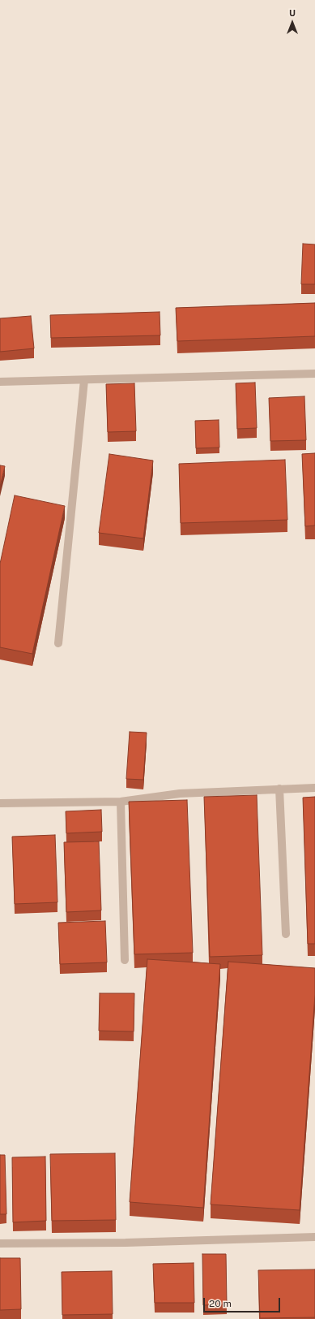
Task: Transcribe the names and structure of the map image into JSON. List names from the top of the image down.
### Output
{
  "scale_bar": "20 m",
  "north": "top"
}
